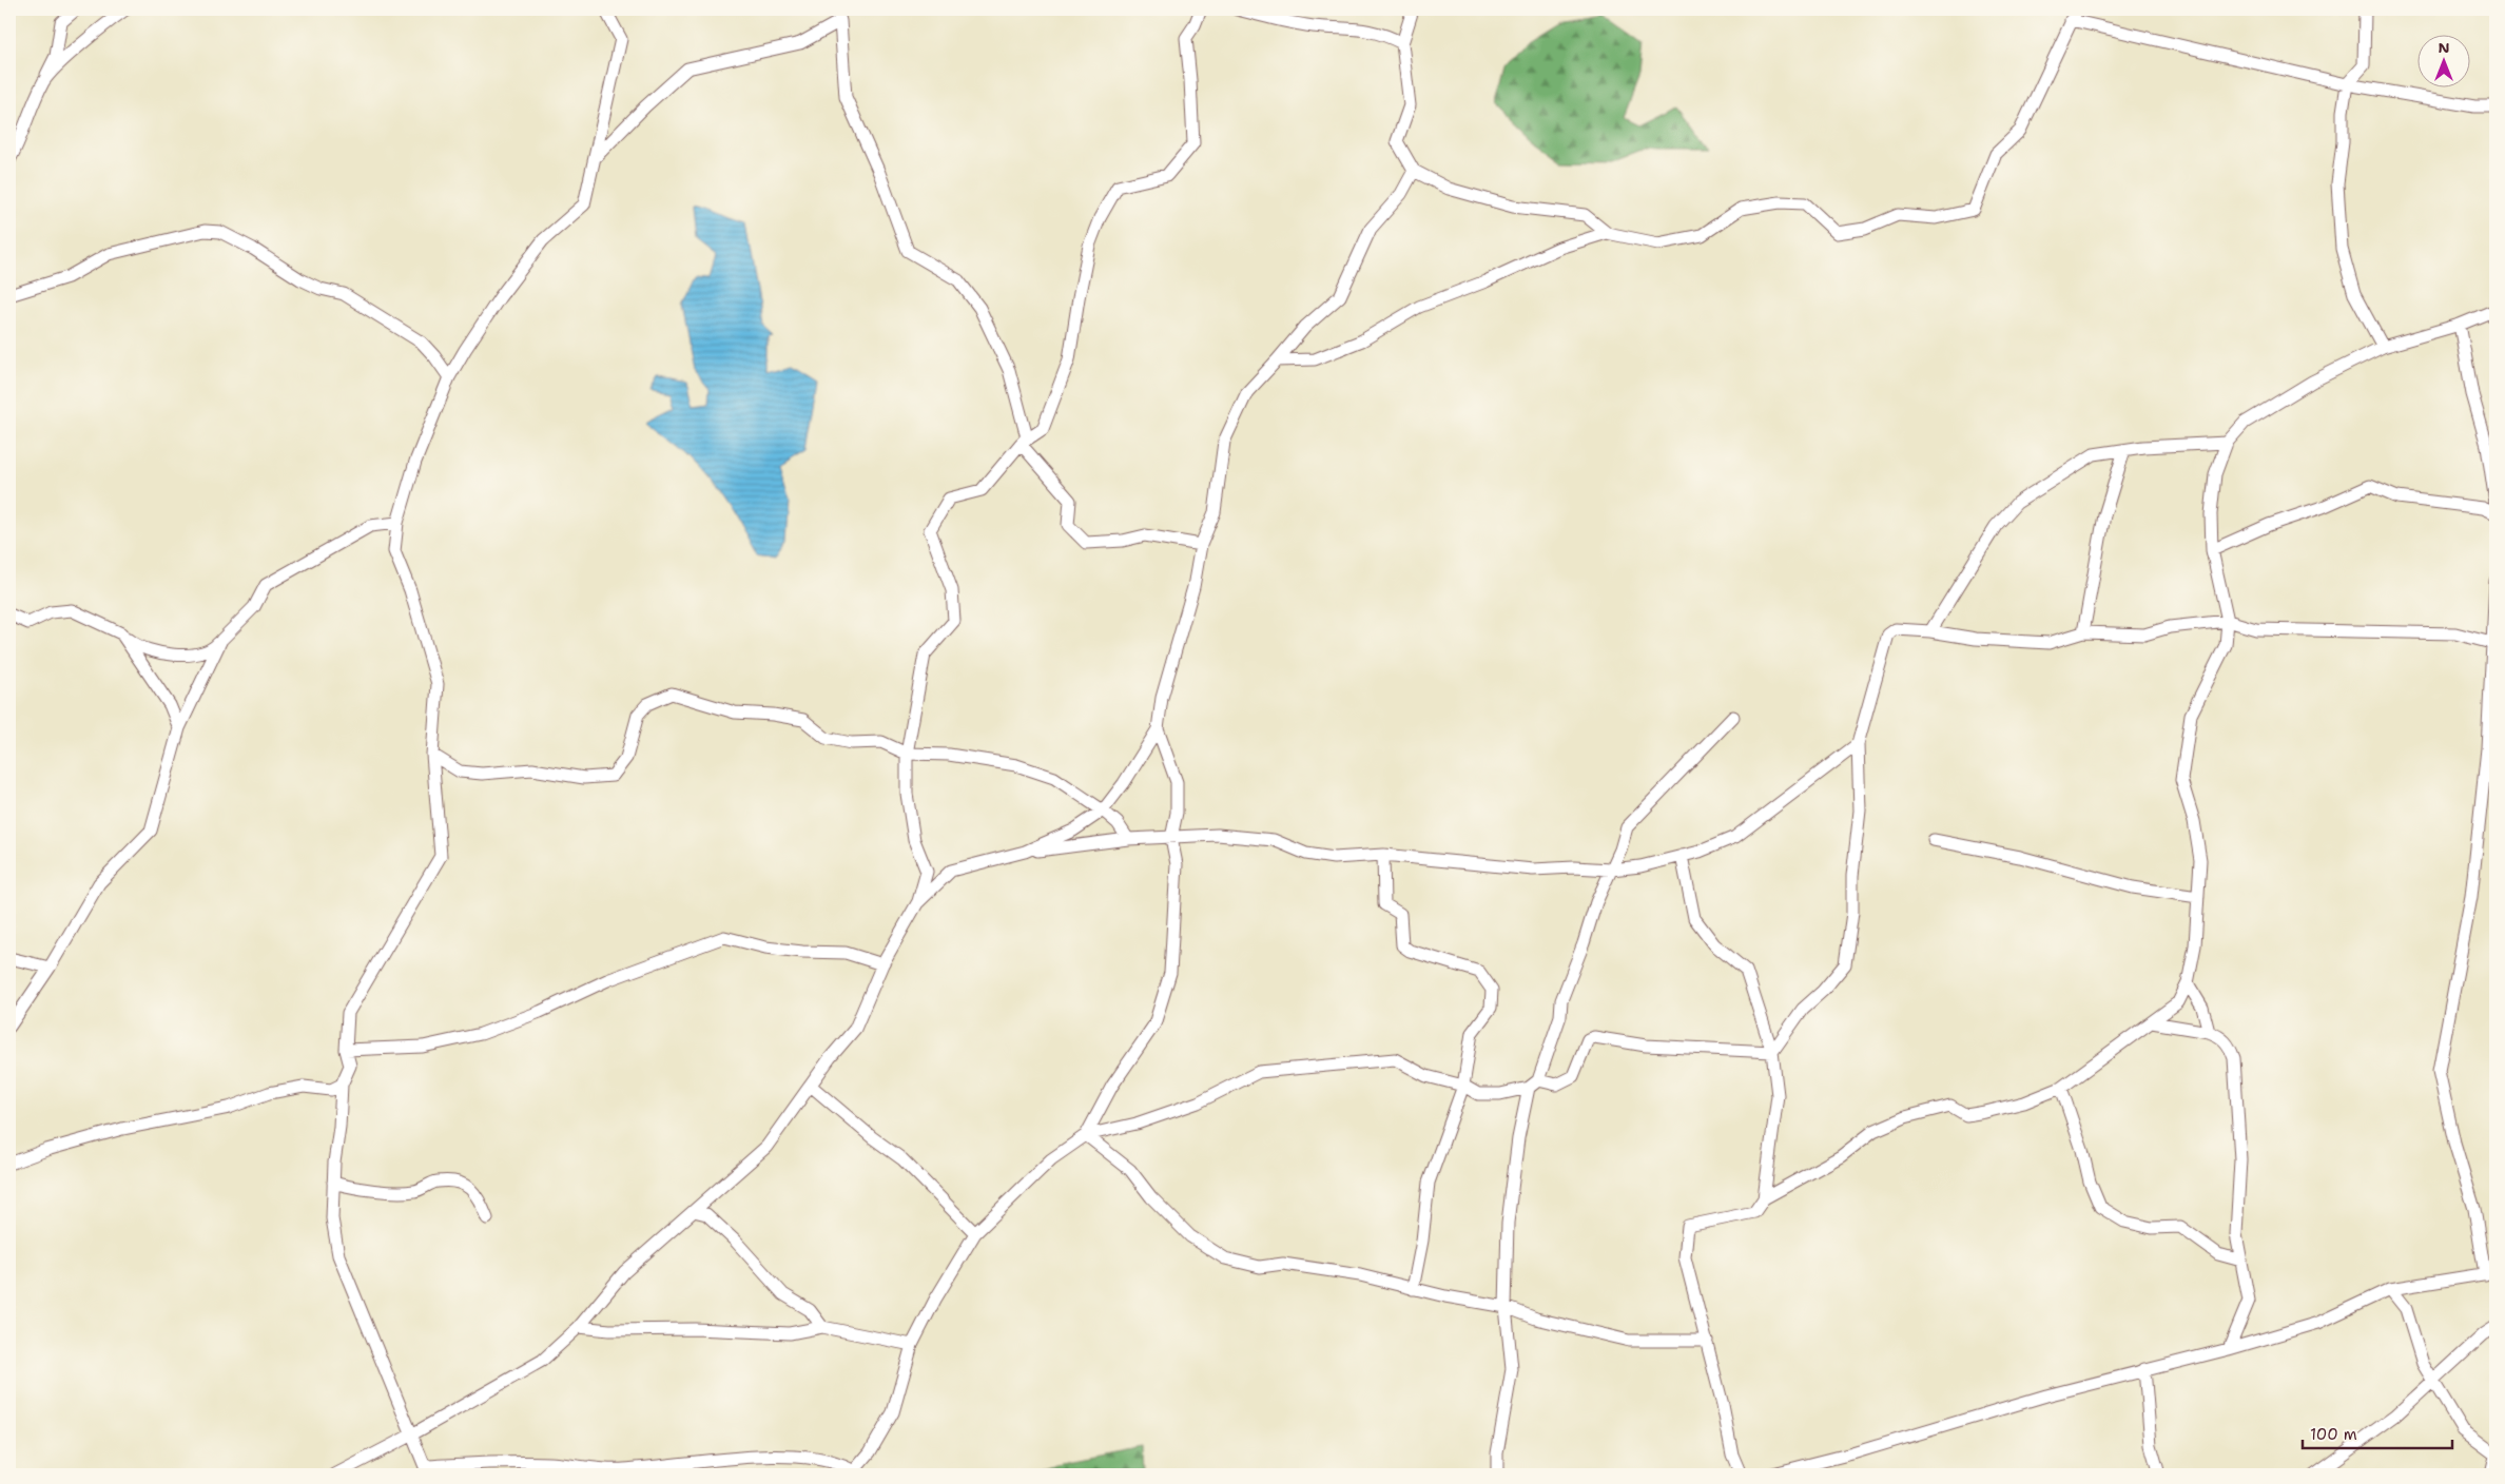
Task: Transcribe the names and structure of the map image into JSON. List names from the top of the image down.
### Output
{
  "scale_bar": "100 m",
  "north": "top"
}
